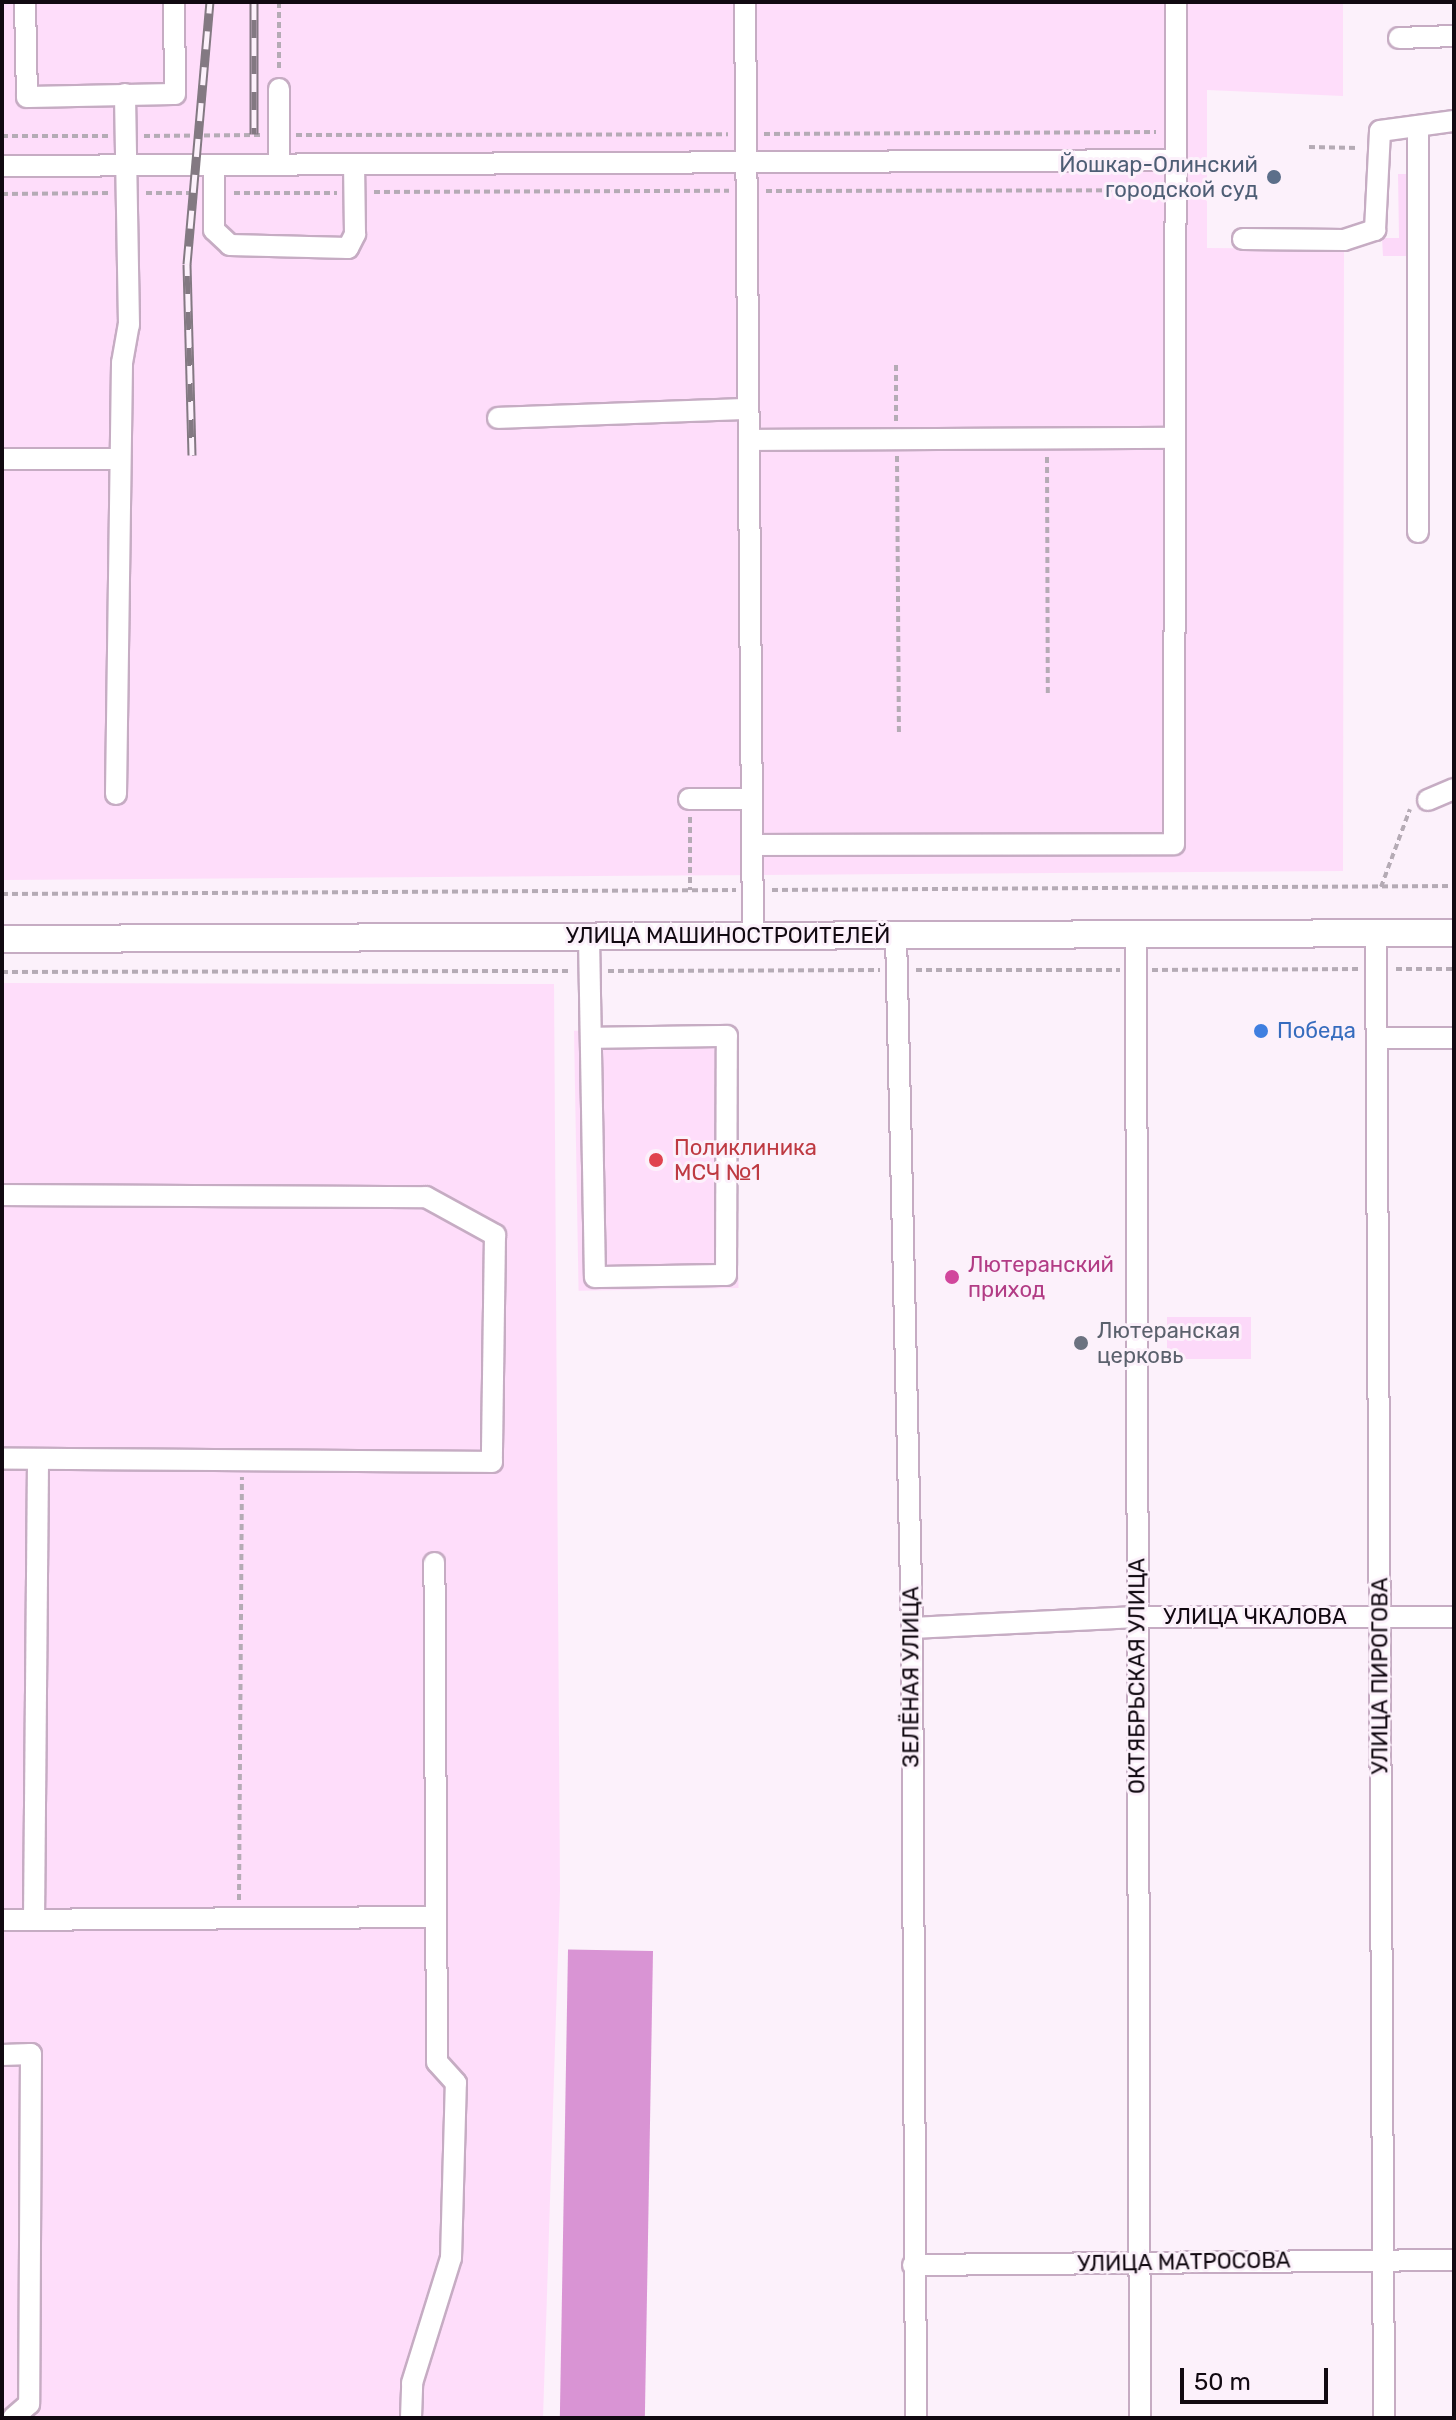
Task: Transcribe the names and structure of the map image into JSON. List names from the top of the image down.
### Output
{
  "streets": {
    "main road": ["УЛИЦА МАШИНОСТРОИТЕЛЕЙ"],
    "street": [
      "УЛИЦА ЧКАЛОВА",
      "ОКТЯБРЬСКАЯ УЛИЦА",
      "УЛИЦА ПИРОГОВА",
      "ЗЕЛЁНАЯ УЛИЦА",
      "УЛИЦА МАТРОСОВА"
    ]
  },
  "crossings": [
    ["УЛИЦА МАШИНОСТРОИТЕЛЕЙ", "ОКТЯБРЬСКАЯ УЛИЦА"],
    ["УЛИЦА МАШИНОСТРОИТЕЛЕЙ", "УЛИЦА ПИРОГОВА"],
    ["УЛИЦА МАШИНОСТРОИТЕЛЕЙ", "ЗЕЛЁНАЯ УЛИЦА"],
    ["УЛИЦА ЧКАЛОВА", "ОКТЯБРЬСКАЯ УЛИЦА"],
    ["УЛИЦА ЧКАЛОВА", "УЛИЦА ПИРОГОВА"],
    ["УЛИЦА ЧКАЛОВА", "ЗЕЛЁНАЯ УЛИЦА"],
    ["ОКТЯБРЬСКАЯ УЛИЦА", "УЛИЦА МАТРОСОВА"],
    ["УЛИЦА ПИРОГОВА", "УЛИЦА МАТРОСОВА"],
    ["ЗЕЛЁНАЯ УЛИЦА", "УЛИЦА МАТРОСОВА"]
  ],
  "places": [
    "Йошкар-Олинский городской суд",
    "Победа",
    "Поликлиника МСЧ №1",
    "Лютеранский приход",
    "Лютеранская церковь"
  ],
  "scale_bar": "50 m"
}
